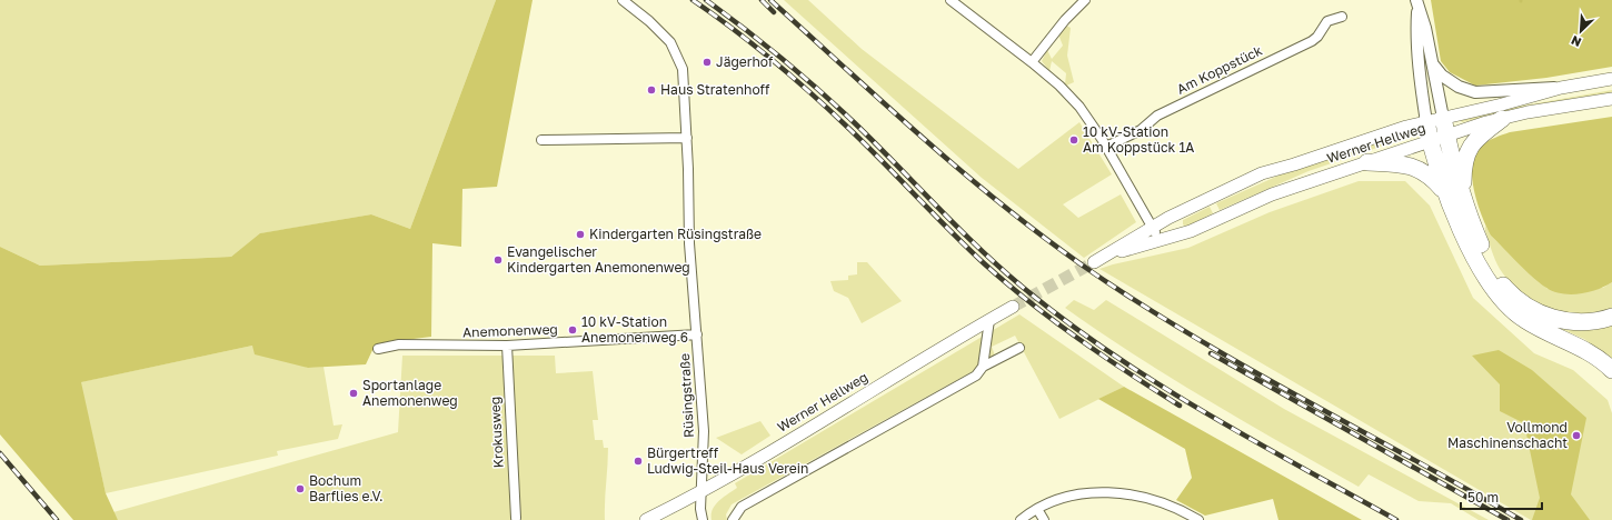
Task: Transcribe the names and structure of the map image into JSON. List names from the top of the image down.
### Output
{
  "streets": {
    "main road": ["Werner Hellweg"],
    "street": [
      "Am Koppstück",
      "Anemonenweg",
      "Rüsingstraße",
      "Krokusweg"
    ]
  },
  "crossings": [
    ["Werner Hellweg", "Rüsingstraße"],
    ["Anemonenweg", "Rüsingstraße"],
    ["Anemonenweg", "Krokusweg"]
  ],
  "places": [
    "Jägerhof",
    "Haus Stratenhoff",
    "10 kV-Station Am Koppstück 1A",
    "Kindergarten Rüsingstraße",
    "Evangelischer Kindergarten Anemonenweg",
    "10 kV-Station Anemonenweg 6",
    "Sportanlage Anemonenweg",
    "Vollmond Maschinenschacht",
    "Bürgertreff Ludwig-Steil-Haus Verein",
    "Bochum Barflies e.V."
  ],
  "scale_bar": "50 m",
  "north": "bottom left"
}
